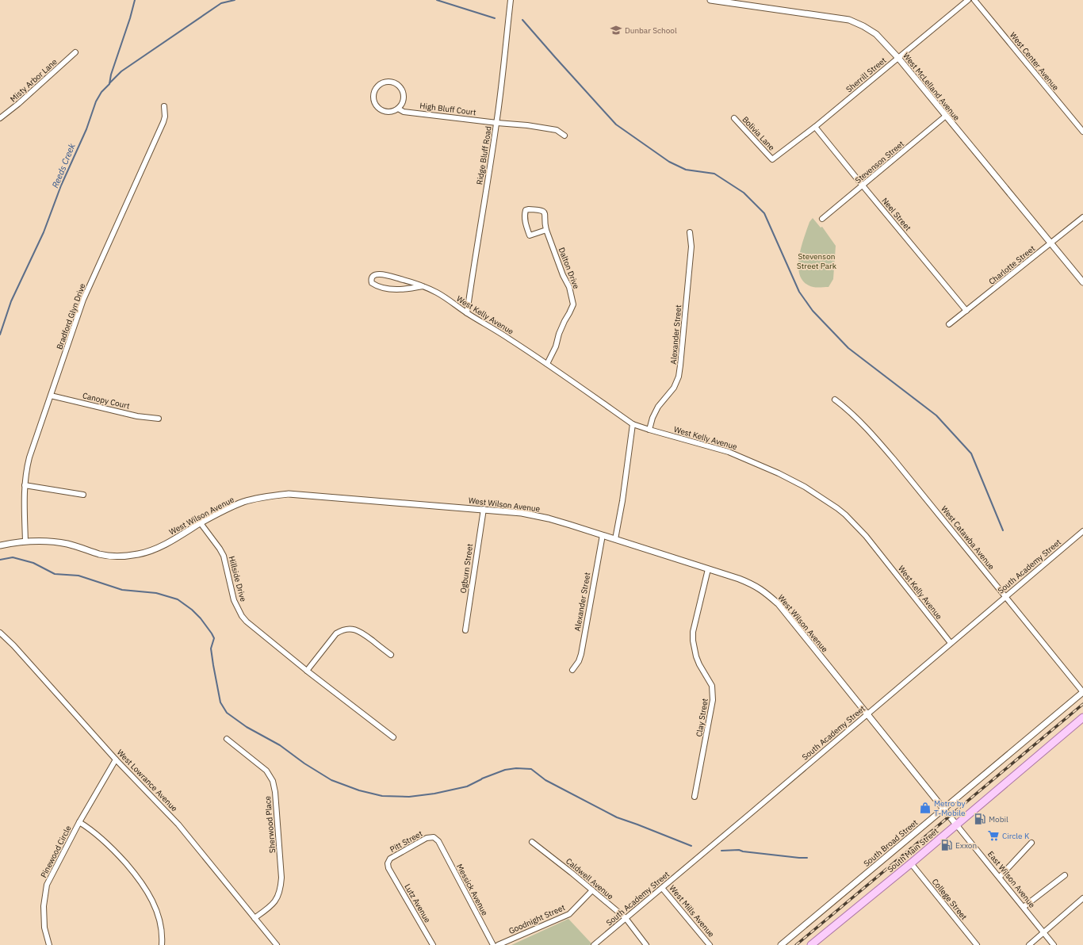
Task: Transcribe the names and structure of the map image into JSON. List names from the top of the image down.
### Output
{
  "streets": {
    "main road": ["South Main Street"],
    "street": [
      "West Center Avenue",
      "Sherrill Street",
      "Misty Arbor Lane",
      "West McLelland Avenue",
      "High Bluff Court",
      "Bolivia Lane",
      "Ridge Bluff Road",
      "Stevenson Street",
      "Neel Street",
      "Charlotte Street",
      "Dalton Drive",
      "West Kelly Avenue",
      "Bradford Glyn Drive",
      "Alexander Street",
      "Canopy Court",
      "West Wilson Avenue",
      "West Catawba Avenue",
      "South Academy Street",
      "Ogburn Street",
      "Hillside Drive",
      "Clay Street",
      "West Lowrance Avenue",
      "Sherwood Place",
      "Pitt Street",
      "South Broad Street",
      "Pinewood Circle",
      "Caldwell Avenue",
      "East Wilson Avenue",
      "Messick Avenue",
      "College Street",
      "Lutz Avenue",
      "West Mills Avenue",
      "Goodnight Street"
    ]
  },
  "crossings": [
    ["Sherrill Street", "West McLelland Avenue"],
    ["Sherrill Street", "Bolivia Lane"],
    ["Sherrill Street", "Neel Street"],
    ["West McLelland Avenue", "Stevenson Street"],
    ["West McLelland Avenue", "Charlotte Street"],
    ["High Bluff Court", "Ridge Bluff Road"],
    ["Ridge Bluff Road", "West Kelly Avenue"],
    ["Stevenson Street", "Neel Street"],
    ["Neel Street", "Charlotte Street"],
    ["Dalton Drive", "West Kelly Avenue"],
    ["West Kelly Avenue", "Alexander Street"],
    ["West Kelly Avenue", "South Academy Street"],
    ["Bradford Glyn Drive", "Canopy Court"],
    ["Bradford Glyn Drive", "West Wilson Avenue"],
    ["Alexander Street", "West Wilson Avenue"],
    ["West Wilson Avenue", "South Academy Street"],
    ["West Wilson Avenue", "Ogburn Street"],
    ["West Wilson Avenue", "Hillside Drive"],
    ["West Wilson Avenue", "Clay Street"],
    ["West Wilson Avenue", "South Broad Street"],
    ["West Wilson Avenue", "South Main Street"],
    ["West Wilson Avenue", "East Wilson Avenue"],
    ["West Catawba Avenue", "South Academy Street"],
    ["West Catawba Avenue", "South Broad Street"],
    ["South Academy Street", "Caldwell Avenue"],
    ["South Academy Street", "West Mills Avenue"],
    ["West Lowrance Avenue", "Sherwood Place"],
    ["West Lowrance Avenue", "Pinewood Circle"],
    ["Pitt Street", "Messick Avenue"],
    ["Pitt Street", "Lutz Avenue"],
    ["South Main Street", "East Wilson Avenue"],
    ["South Main Street", "College Street"],
    ["Caldwell Avenue", "Goodnight Street"]
  ],
  "water": ["Reeds Creek"],
  "parks": ["Stevenson Street Park"],
  "places": {
    "school or university": ["Dunbar School"],
    "shop": ["Metro by T-Mobile"],
    "fuel station": ["Mobil", "Exxon"],
    "supermarket": ["Circle K"]
  }
}
